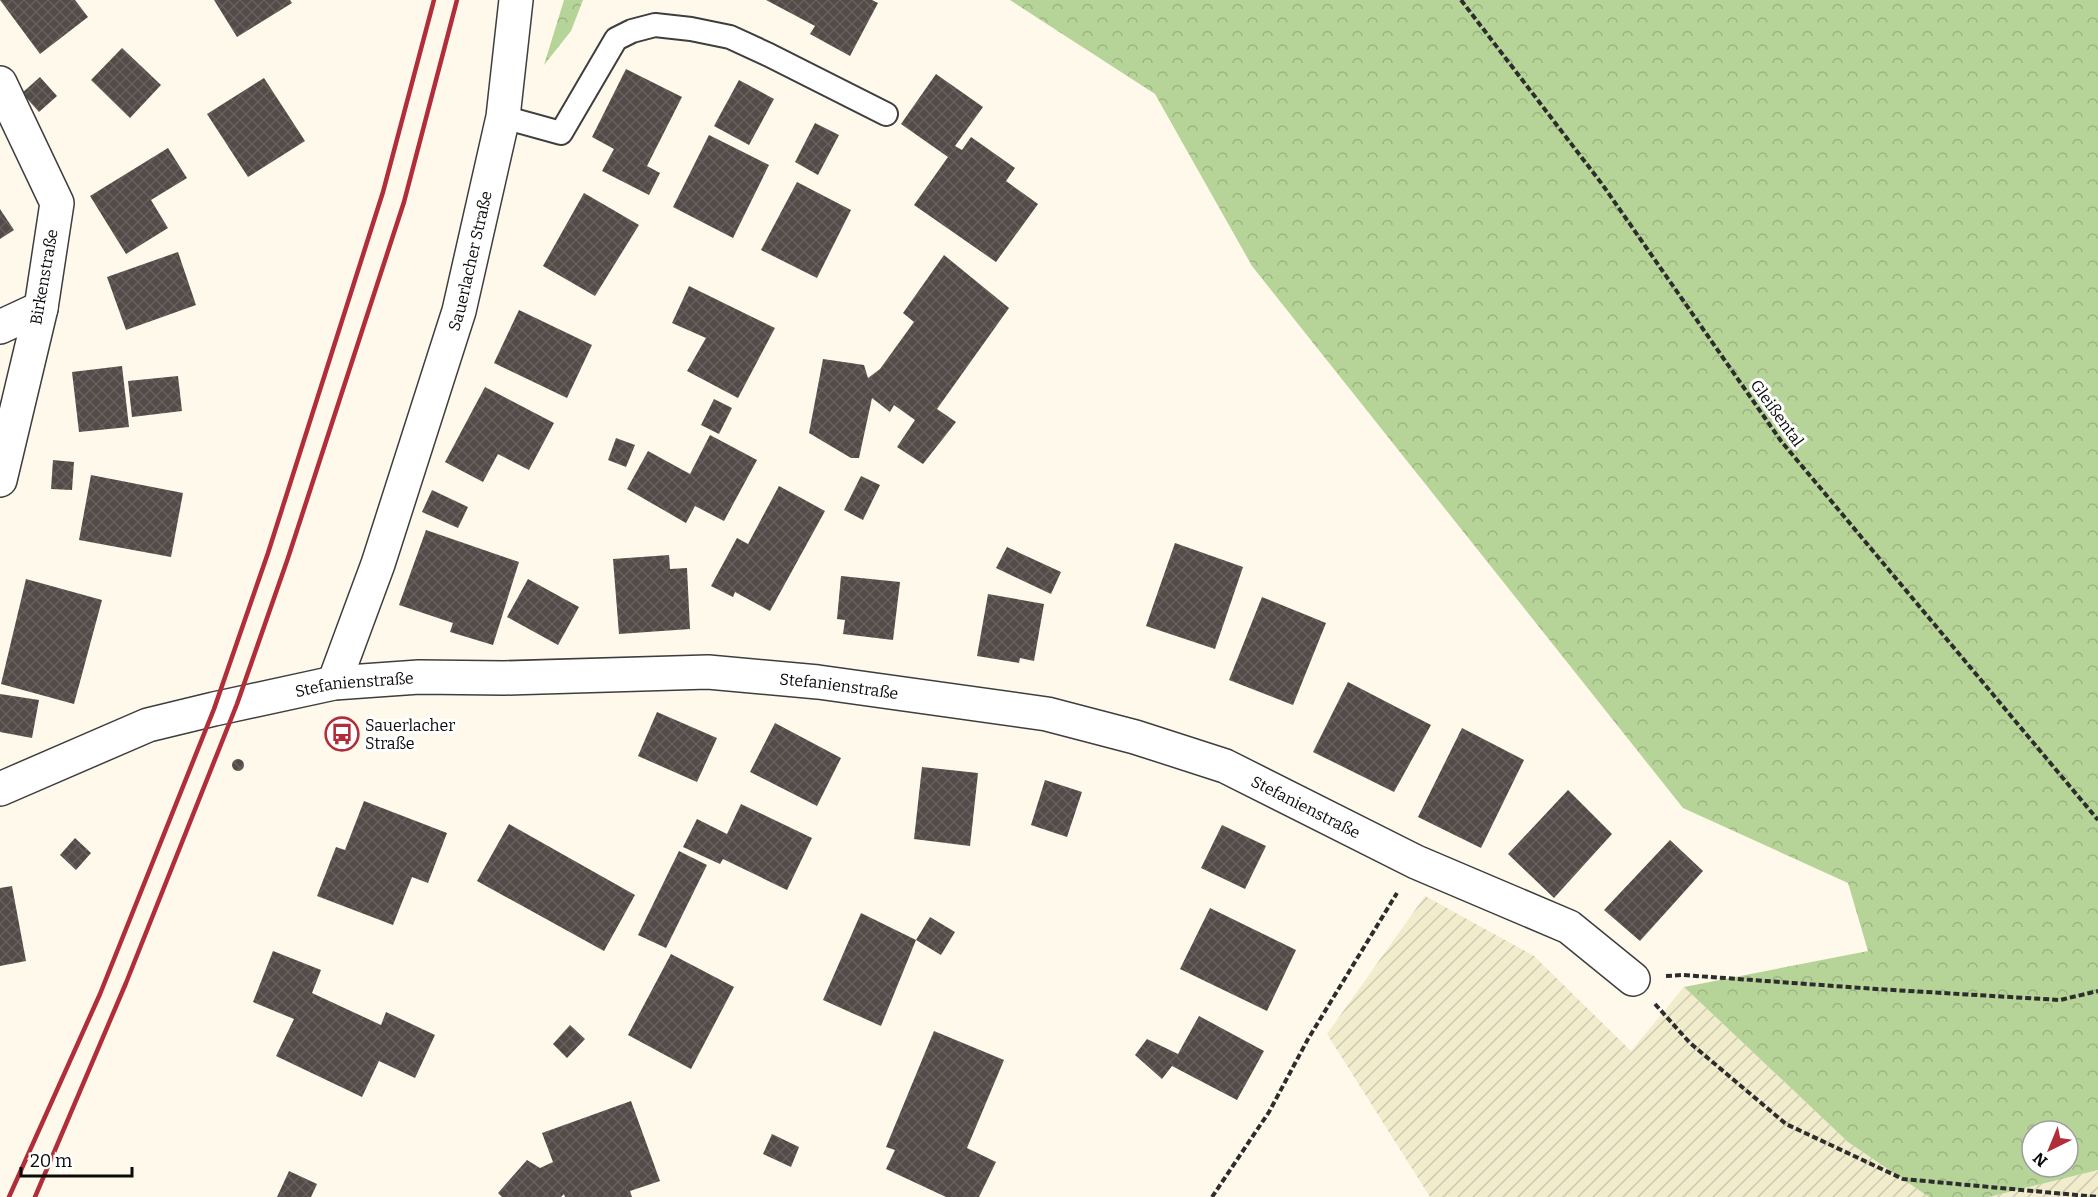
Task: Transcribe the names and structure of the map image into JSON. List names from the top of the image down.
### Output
{
  "streets": {
    "street": ["Sauerlacher Straße", "Birkenstraße", "Stefanienstraße"],
    "path": ["Gleißental"]
  },
  "crossings": [
    ["Sauerlacher Straße", "Stefanienstraße"]
  ],
  "places": {
    "bus stop": ["Sauerlacher Straße"]
  },
  "scale_bar": "20 m",
  "north": "bottom left"
}
